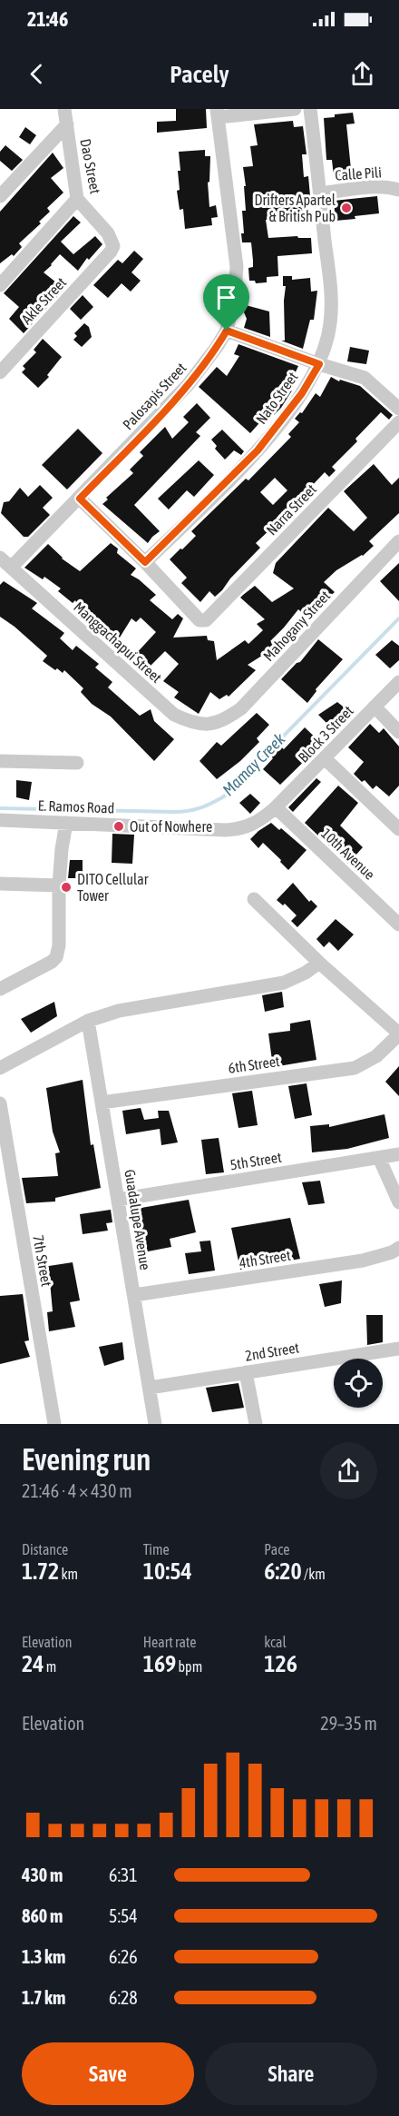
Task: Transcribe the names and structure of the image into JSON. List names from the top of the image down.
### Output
{
  "streets": {
    "street": [
      "Dao Street",
      "Calle Pili",
      "Akle Street",
      "Palosapis Street",
      "Nato Street",
      "Narra Street",
      "Mahogany Street",
      "Manggachapui Street",
      "Block 3 Street",
      "E. Ramos Road",
      "10th Avenue",
      "6th Street",
      "5th Street",
      "Guadalupe Avenue",
      "4th Street",
      "7th Street",
      "2nd Street"
    ]
  },
  "crossings": [
    ["Dao Street", "Akle Street"],
    ["Calle Pili", "Nato Street"],
    ["Palosapis Street", "Manggachapui Street"],
    ["Nato Street", "Narra Street"],
    ["Mahogany Street", "Manggachapui Street"],
    ["Block 3 Street", "E. Ramos Road"],
    ["Block 3 Street", "10th Avenue"],
    ["E. Ramos Road", "10th Avenue"],
    ["6th Street", "Guadalupe Avenue"],
    ["5th Street", "Guadalupe Avenue"],
    ["Guadalupe Avenue", "4th Street"],
    ["Guadalupe Avenue", "2nd Street"]
  ],
  "water": ["Mamay Creek"],
  "places": ["Drifters Apartel & British Pub", "Out of Nowhere", "DITO Cellular Tower"],
  "page": {
    "status": "21:46",
    "header": "Pacely",
    "heading": ["Evening run", "21:46 · 4 × 430 m"],
    "stats": [
      ["Distance", "1.72 km"],
      ["Time", "10:54"],
      ["Pace", "6:20 /km"],
      ["Elevation", "24 m"],
      ["Heart rate", "169 bpm"],
      ["kcal", "126"]
    ],
    "chart": ["Elevation", "29–35 m"],
    "list": [
      {
        "name": "430 m",
        "note": "6:31"
      },
      {
        "name": "860 m",
        "note": "5:54"
      },
      {
        "name": "1.3 km",
        "note": "6:26"
      },
      {
        "name": "1.7 km",
        "note": "6:28"
      }
    ],
    "buttons": ["Save", "Share"]
  }
}
